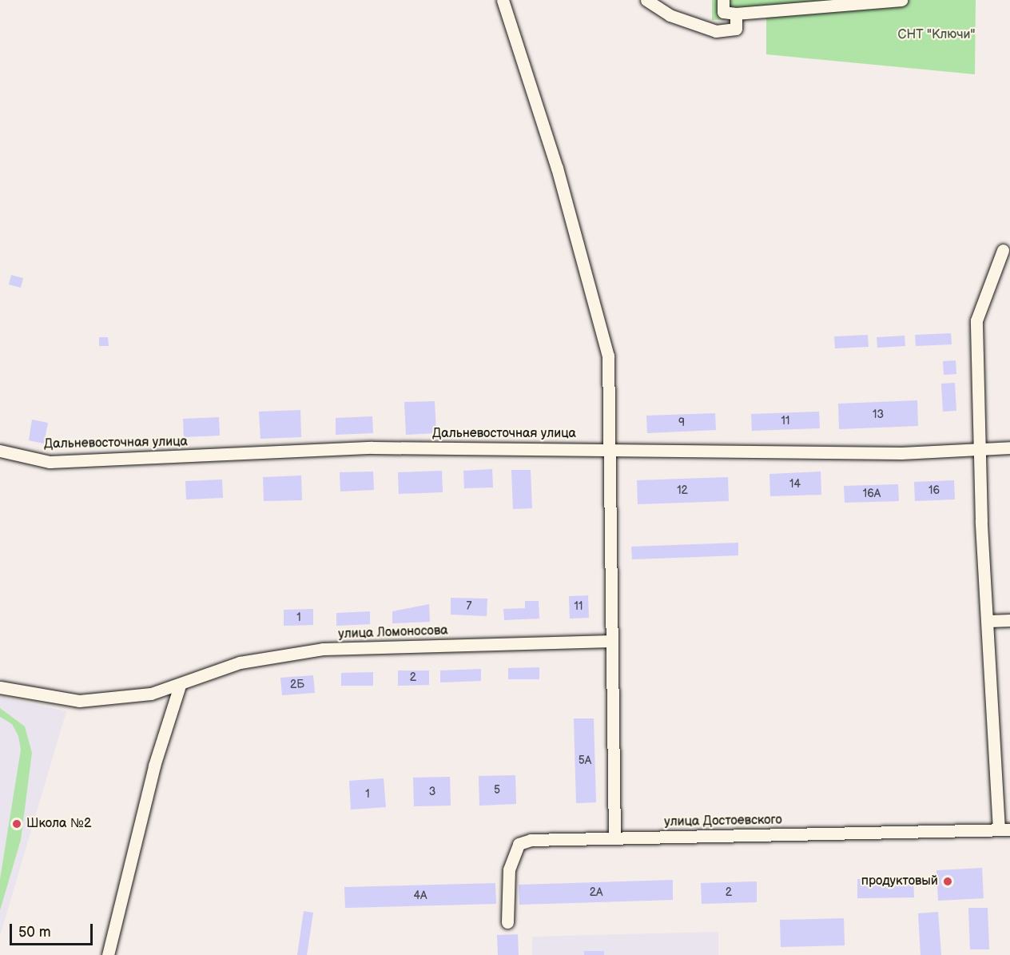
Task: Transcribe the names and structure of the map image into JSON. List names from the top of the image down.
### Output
{
  "streets": {
    "street": ["Дальневосточная улица", "улица Ломоносова", "улица Достоевского"]
  },
  "parks": ["СНТ \"Ключи\""],
  "places": ["Школа №2", "продуктовый"],
  "house_numbers": [
    "13",
    "11",
    "9",
    "14",
    "12",
    "16",
    "16А",
    "7",
    "11",
    "1",
    "2",
    "2Б",
    "5А",
    "5",
    "3",
    "1",
    "2А",
    "2",
    "4А"
  ],
  "scale_bar": "50 m"
}
